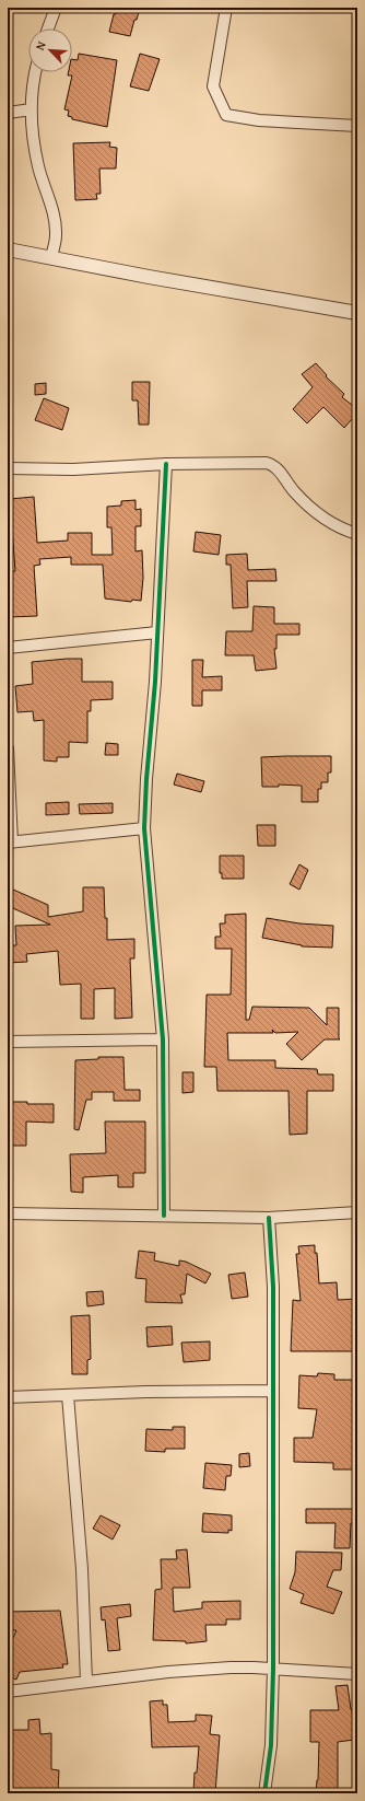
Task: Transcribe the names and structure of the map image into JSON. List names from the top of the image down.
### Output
{
  "north": "top left"
}
